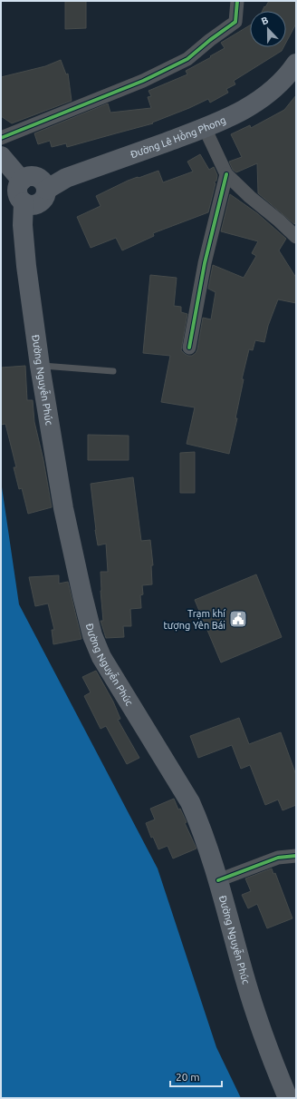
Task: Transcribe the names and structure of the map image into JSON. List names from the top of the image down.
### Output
{
  "streets": {
    "main road": ["Đường Lê Hồng Phong", "Đường Nguyễn Phúc"]
  },
  "crossings": [
    ["Đường Lê Hồng Phong", "Đường Nguyễn Phúc"]
  ],
  "places": {
    "public building": ["Trạm khí tượng Yên Bái"]
  },
  "scale_bar": "20 m",
  "north": "top"
}
